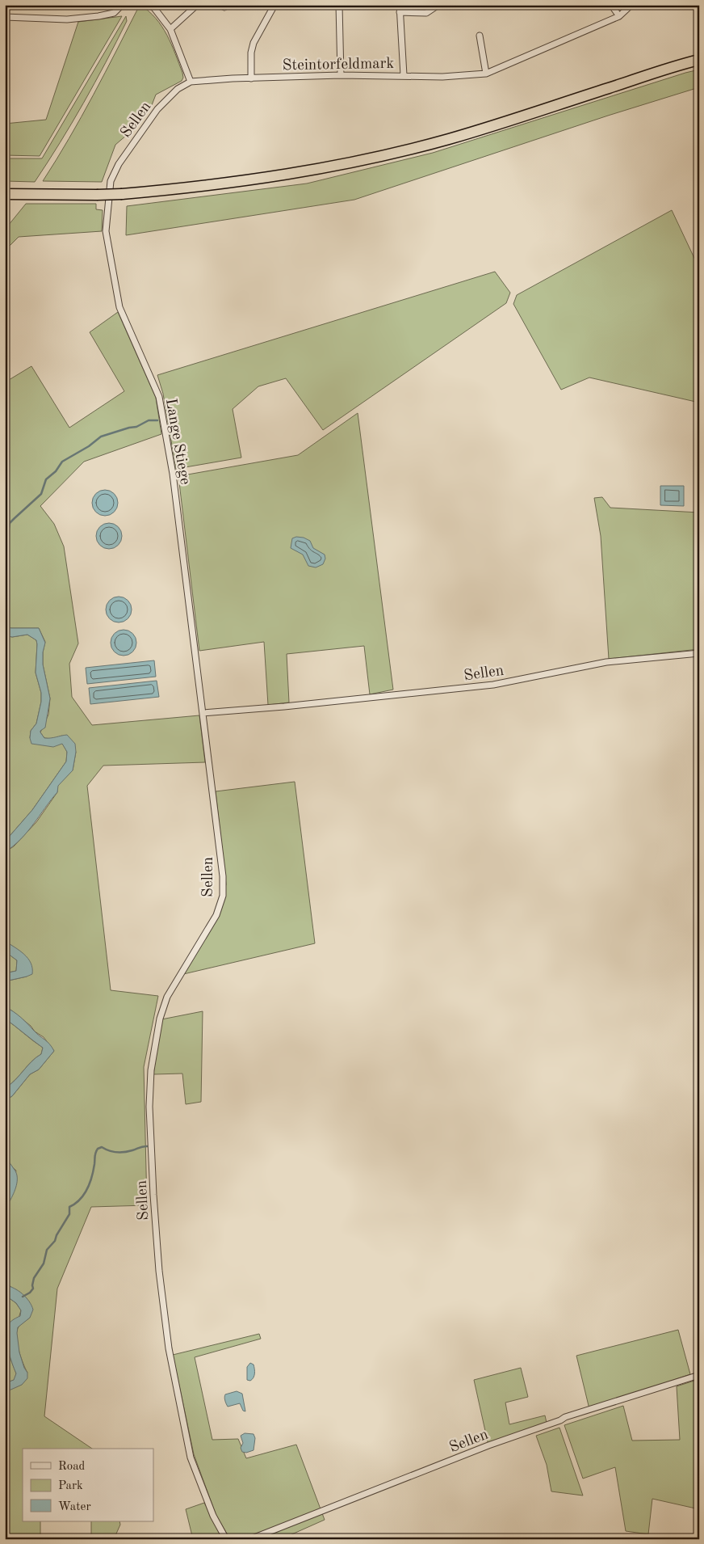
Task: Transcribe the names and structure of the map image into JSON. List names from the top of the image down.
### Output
{
  "streets": {
    "street": ["Steintorfeldmark", "Sellen", "Lange Stiege"]
  },
  "crossings": [
    ["Steintorfeldmark", "Sellen"],
    ["Sellen", "Lange Stiege"]
  ],
  "legend": ["Road", "Park", "Water"]
}
